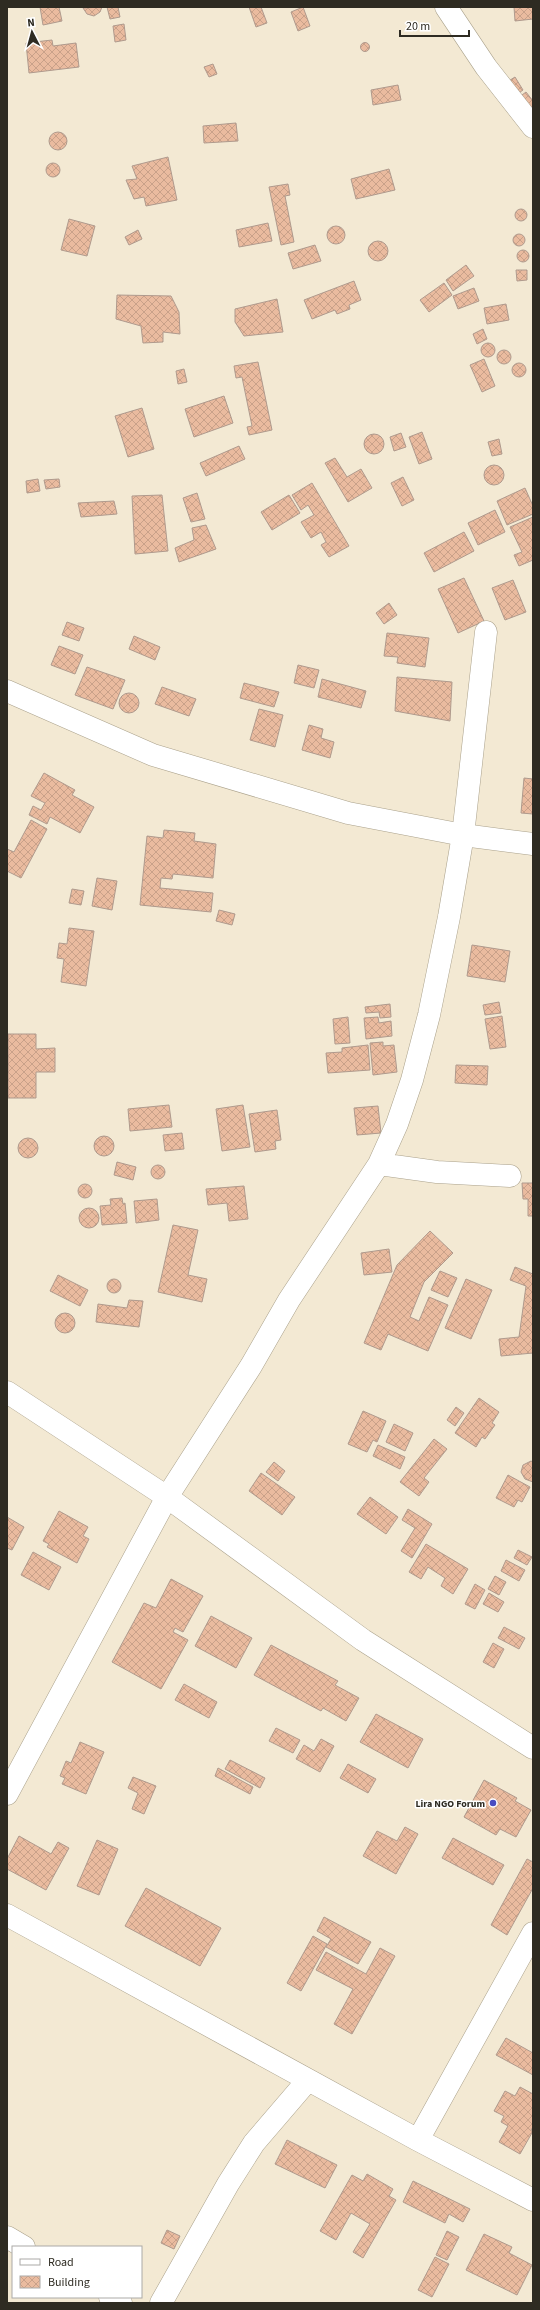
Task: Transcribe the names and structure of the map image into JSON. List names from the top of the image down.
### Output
{
  "places": ["Lira NGO Forum"],
  "legend": ["Road", "Building"],
  "scale_bar": "20 m",
  "north": "top"
}
